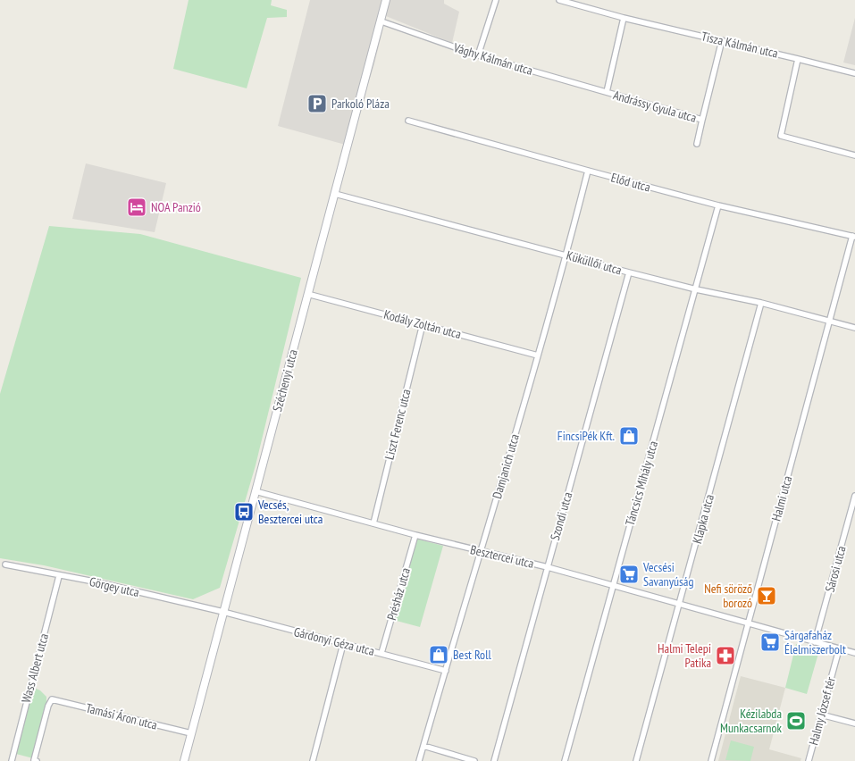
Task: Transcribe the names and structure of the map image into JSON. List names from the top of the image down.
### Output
{
  "streets": {
    "street": [
      "Tisza Kálmán utca",
      "Vághy Kálmán utca",
      "Andrássy Gyula utca",
      "Előd utca",
      "Küküllői utca",
      "Kodály Zoltán utca",
      "Széchenyi utca",
      "Liszt Ferenc utca",
      "Damjanich utca",
      "Táncsics Mihály utca",
      "Halmi utca",
      "Szondi utca",
      "Klapka utca",
      "Besztercei utca",
      "Sárosi utca",
      "Görgey utca",
      "Présház utca",
      "Gárdonyi Géza utca",
      "Wass Albert utca",
      "Halmy József tér",
      "Tamási Áron utca"
    ]
  },
  "crossings": [
    ["Tisza Kálmán utca", "Andrássy Gyula utca"],
    ["Vághy Kálmán utca", "Andrássy Gyula utca"],
    ["Vághy Kálmán utca", "Széchenyi utca"],
    ["Előd utca", "Damjanich utca"],
    ["Előd utca", "Táncsics Mihály utca"],
    ["Előd utca", "Halmi utca"],
    ["Küküllői utca", "Széchenyi utca"],
    ["Küküllői utca", "Damjanich utca"],
    ["Küküllői utca", "Táncsics Mihály utca"],
    ["Küküllői utca", "Halmi utca"],
    ["Küküllői utca", "Szondi utca"],
    ["Küküllői utca", "Klapka utca"],
    ["Kodály Zoltán utca", "Széchenyi utca"],
    ["Kodály Zoltán utca", "Liszt Ferenc utca"],
    ["Kodály Zoltán utca", "Damjanich utca"],
    ["Széchenyi utca", "Besztercei utca"],
    ["Széchenyi utca", "Görgey utca"],
    ["Széchenyi utca", "Gárdonyi Géza utca"],
    ["Széchenyi utca", "Tamási Áron utca"],
    ["Liszt Ferenc utca", "Besztercei utca"],
    ["Damjanich utca", "Besztercei utca"],
    ["Damjanich utca", "Gárdonyi Géza utca"],
    ["Táncsics Mihály utca", "Besztercei utca"],
    ["Halmi utca", "Besztercei utca"],
    ["Szondi utca", "Besztercei utca"],
    ["Klapka utca", "Besztercei utca"],
    ["Besztercei utca", "Présház utca"],
    ["Görgey utca", "Gárdonyi Géza utca"],
    ["Görgey utca", "Wass Albert utca"],
    ["Présház utca", "Gárdonyi Géza utca"]
  ],
  "places": {
    "parking": ["Parkoló Pláza"],
    "hotel": ["NOA Panzió"],
    "shop": ["FincsiPék Kft.", "Best Roll"],
    "bus stop": ["Vecsés, Besztercei utca"],
    "supermarket": ["Vecsési Savanyúság", "Sárgafaház Élelmiszerbolt"],
    "bar": ["Nefi söröző borozó"],
    "pharmacy": ["Halmi Telepi Patika"],
    "sports": ["Kézilabda Munkacsarnok"]
  }
}
